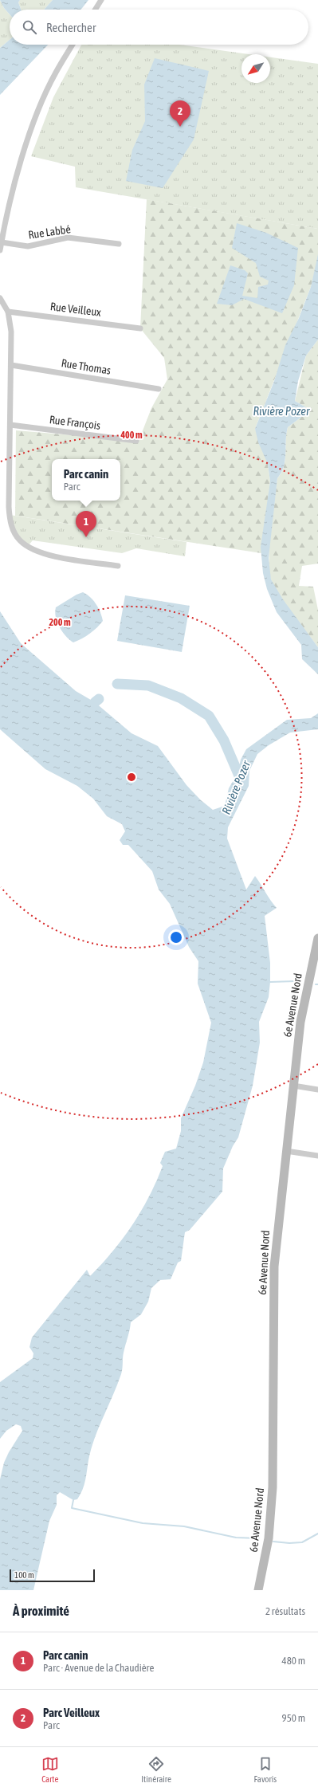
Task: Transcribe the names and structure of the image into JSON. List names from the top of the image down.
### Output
{
  "streets": {
    "street": [
      "Rue Labbé",
      "Rue Veilleux",
      "Rue Thomas",
      "Rue François",
      "6e Avenue Nord"
    ]
  },
  "water": ["Rivière Pozer"],
  "scale_bar": "100 m",
  "north": "bottom left",
  "page": {
    "search": "Rechercher",
    "pins": ["2", "1"],
    "popup": ["Parc canin", "Parc"],
    "scale": "100 m",
    "heading": ["À proximité", "2 résultats"],
    "list": [
      {
        "mark": "1",
        "name": "Parc canin",
        "note": "Parc · Avenue de la Chaudière",
        "value": "480 m"
      },
      {
        "mark": "2",
        "name": "Parc Veilleux",
        "note": "Parc",
        "value": "950 m"
      }
    ],
    "nav": ["Carte", "Itinéraire", "Favoris"]
  },
  "rings": ["400 m", "200 m"]
}
